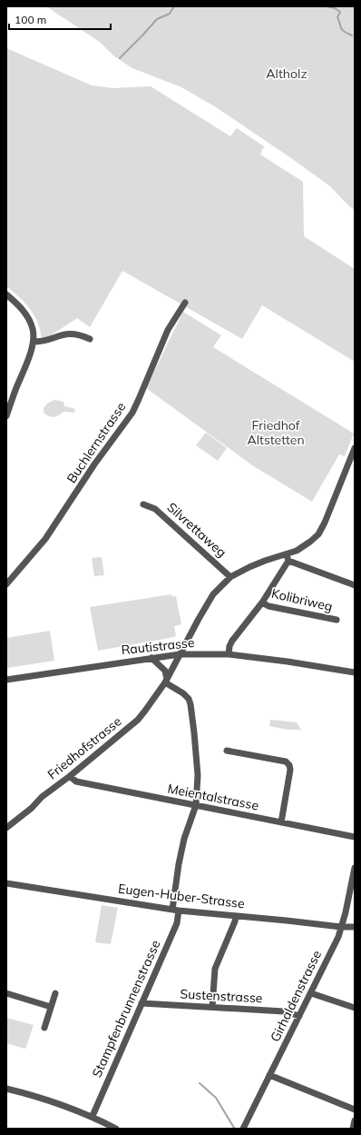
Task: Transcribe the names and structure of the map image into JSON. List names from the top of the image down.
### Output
{
  "streets": {
    "street": [
      "Buchlernstrasse",
      "Silvrettaweg",
      "Kolibriweg",
      "Rautistrasse",
      "Friedhofstrasse",
      "Meientalstrasse",
      "Eugen-Huber-Strasse",
      "Sustenstrasse",
      "Girhaldenstrasse",
      "Stampfenbrunnenstrasse"
    ]
  },
  "crossings": [
    ["Silvrettaweg", "Friedhofstrasse"],
    ["Rautistrasse", "Friedhofstrasse"],
    ["Friedhofstrasse", "Meientalstrasse"],
    ["Friedhofstrasse", "Stampfenbrunnenstrasse"],
    ["Meientalstrasse", "Stampfenbrunnenstrasse"],
    ["Eugen-Huber-Strasse", "Girhaldenstrasse"],
    ["Eugen-Huber-Strasse", "Stampfenbrunnenstrasse"],
    ["Sustenstrasse", "Girhaldenstrasse"],
    ["Sustenstrasse", "Stampfenbrunnenstrasse"]
  ],
  "parks": ["Altholz", "Friedhof Altstetten"],
  "scale_bar": "100 m"
}
